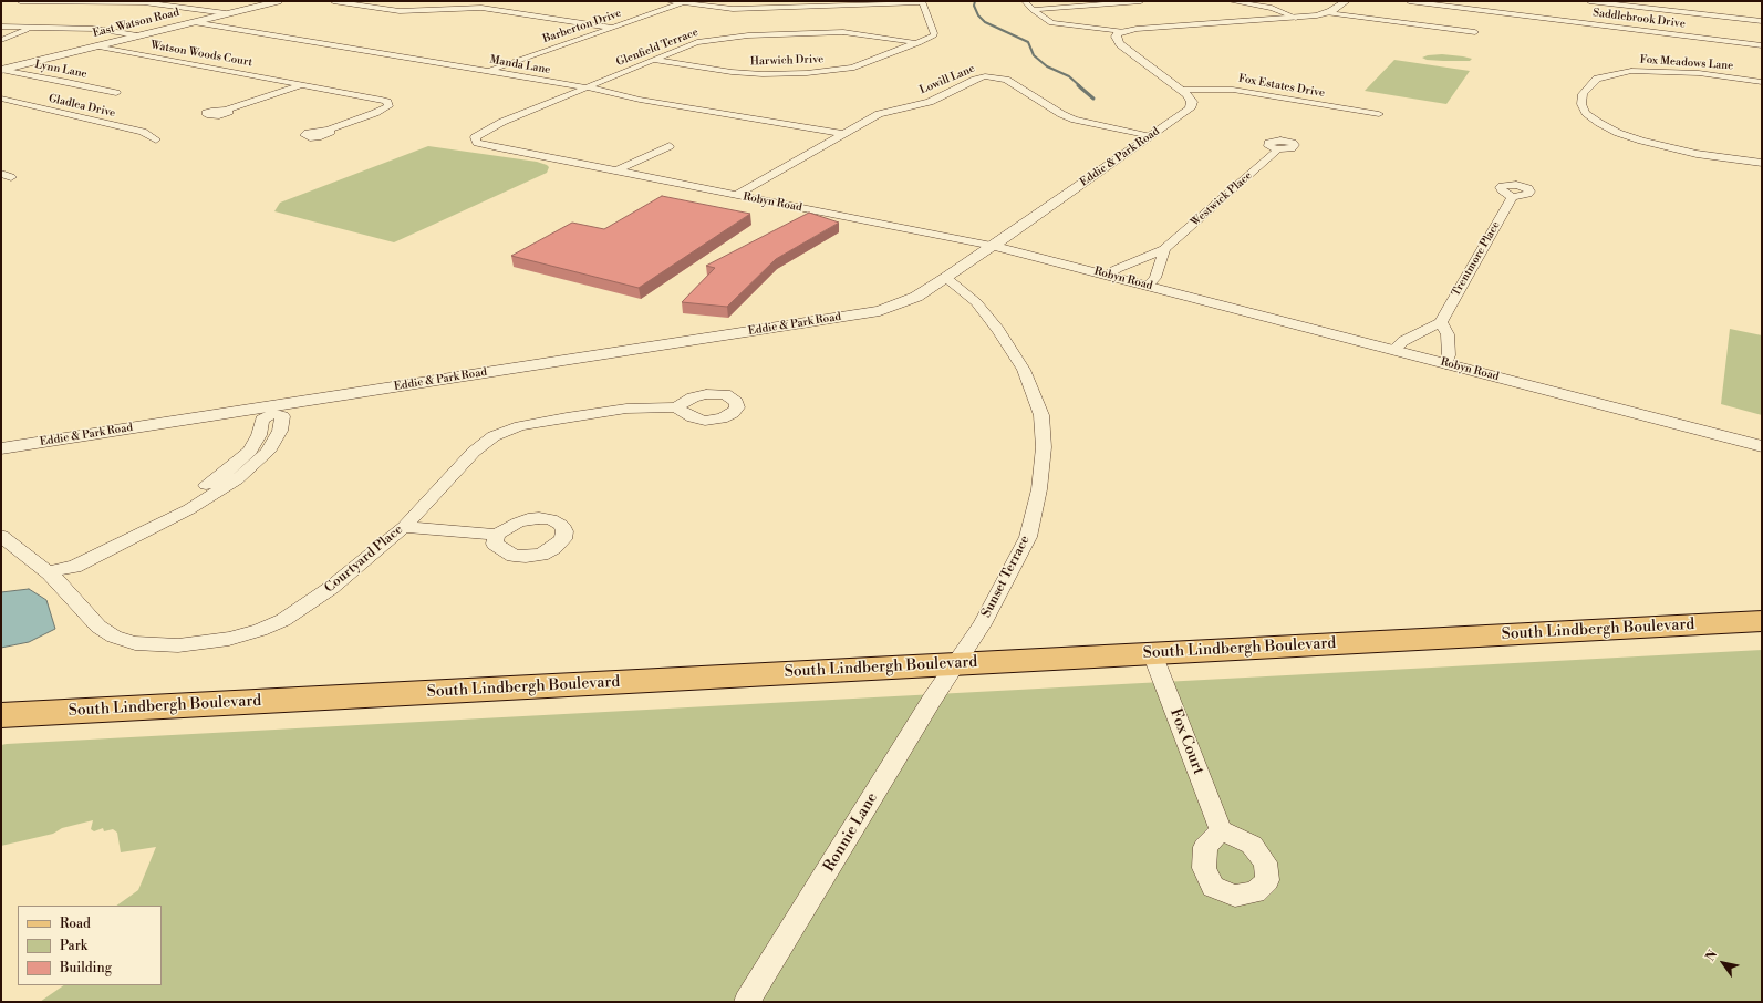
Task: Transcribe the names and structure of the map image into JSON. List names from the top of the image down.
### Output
{
  "streets": {
    "main road": ["South Lindbergh Boulevard"],
    "street": [
      "Saddlebrook Drive",
      "East Watson Road",
      "Barberton Drive",
      "Glenfield Terrace",
      "Watson Woods Court",
      "Harwich Drive",
      "Fox Meadows Lane",
      "Manda Lane",
      "Lynn Lane",
      "Lowill Lane",
      "Fox Estates Drive",
      "Gladlea Drive",
      "Eddie & Park Road",
      "Westwick Place",
      "Robyn Road",
      "Trentmore Place",
      "Courtyard Place",
      "Sunset Terrace",
      "Fox Court",
      "Ronnie Lane"
    ]
  },
  "crossings": [
    ["East Watson Road", "Watson Woods Court"],
    ["East Watson Road", "Manda Lane"],
    ["East Watson Road", "Lynn Lane"],
    ["Barberton Drive", "Manda Lane"],
    ["Glenfield Terrace", "Harwich Drive"],
    ["Glenfield Terrace", "Manda Lane"],
    ["Glenfield Terrace", "Robyn Road"],
    ["Manda Lane", "Lowill Lane"],
    ["Lowill Lane", "Eddie & Park Road"],
    ["Lowill Lane", "Robyn Road"],
    ["Fox Estates Drive", "Eddie & Park Road"],
    ["Eddie & Park Road", "Robyn Road"],
    ["Eddie & Park Road", "Sunset Terrace"],
    ["Westwick Place", "Robyn Road"],
    ["Sunset Terrace", "South Lindbergh Boulevard"],
    ["Sunset Terrace", "Ronnie Lane"],
    ["South Lindbergh Boulevard", "Fox Court"],
    ["South Lindbergh Boulevard", "Ronnie Lane"]
  ],
  "legend": ["Road", "Park", "Building"],
  "north": "top left"
}
